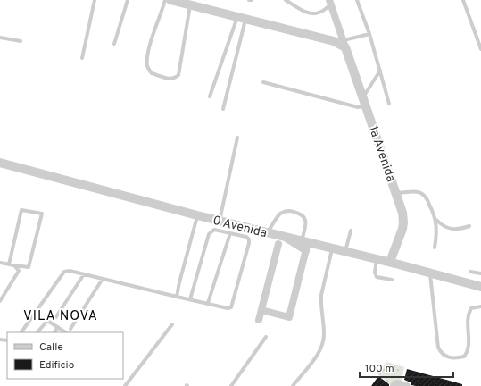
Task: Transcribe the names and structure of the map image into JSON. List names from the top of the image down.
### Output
{
  "streets": {
    "street": ["1a Avenida", "0 Avenida"]
  },
  "crossings": [
    ["1a Avenida", "0 Avenida"]
  ],
  "districts": ["VILA NOVA"],
  "legend": ["Calle", "Edificio"],
  "scale_bar": "100 m"
}
